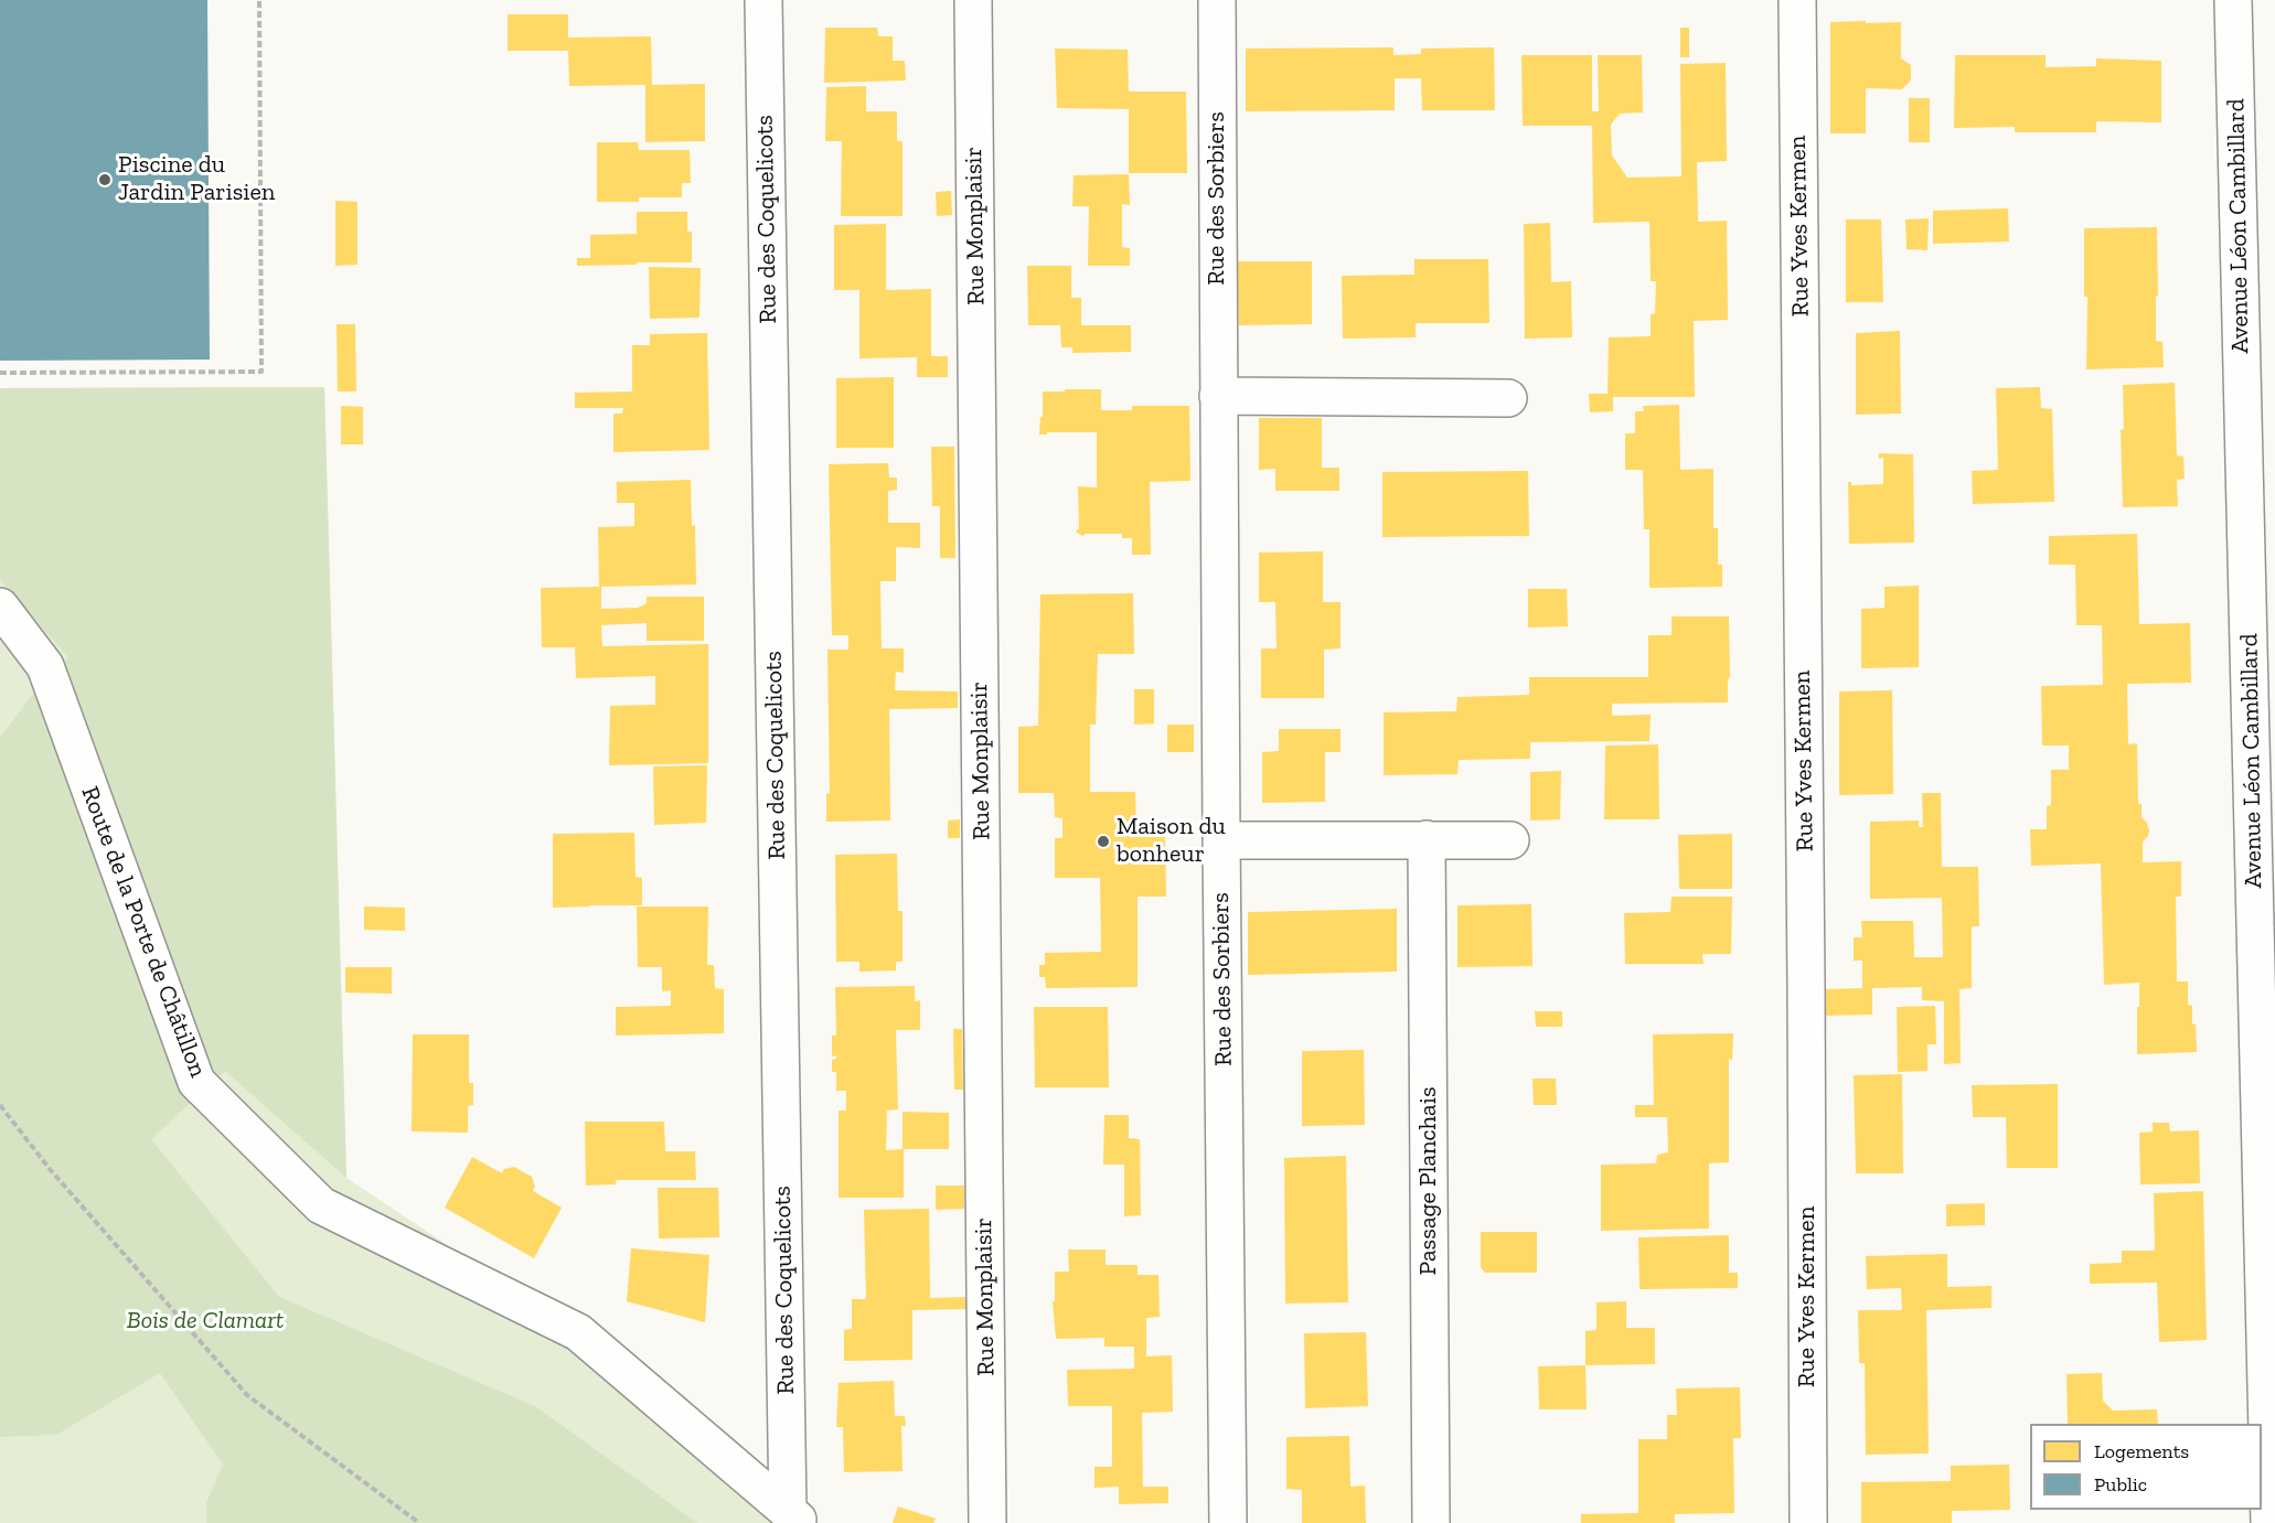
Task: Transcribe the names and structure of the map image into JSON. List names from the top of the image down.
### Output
{
  "streets": {
    "street": [
      "Rue des Sorbiers",
      "Rue des Coquelicots",
      "Rue Monplaisir",
      "Rue Yves Kermen",
      "Avenue Léon Cambillard",
      "Route de la Porte de Châtillon",
      "Passage Planchais"
    ]
  },
  "crossings": [
    ["Rue des Coquelicots", "Route de la Porte de Châtillon"]
  ],
  "parks": ["Bois de Clamart"],
  "places": ["Piscine du Jardin Parisien", "Maison du bonheur"],
  "legend": ["Logements", "Public"]
}
